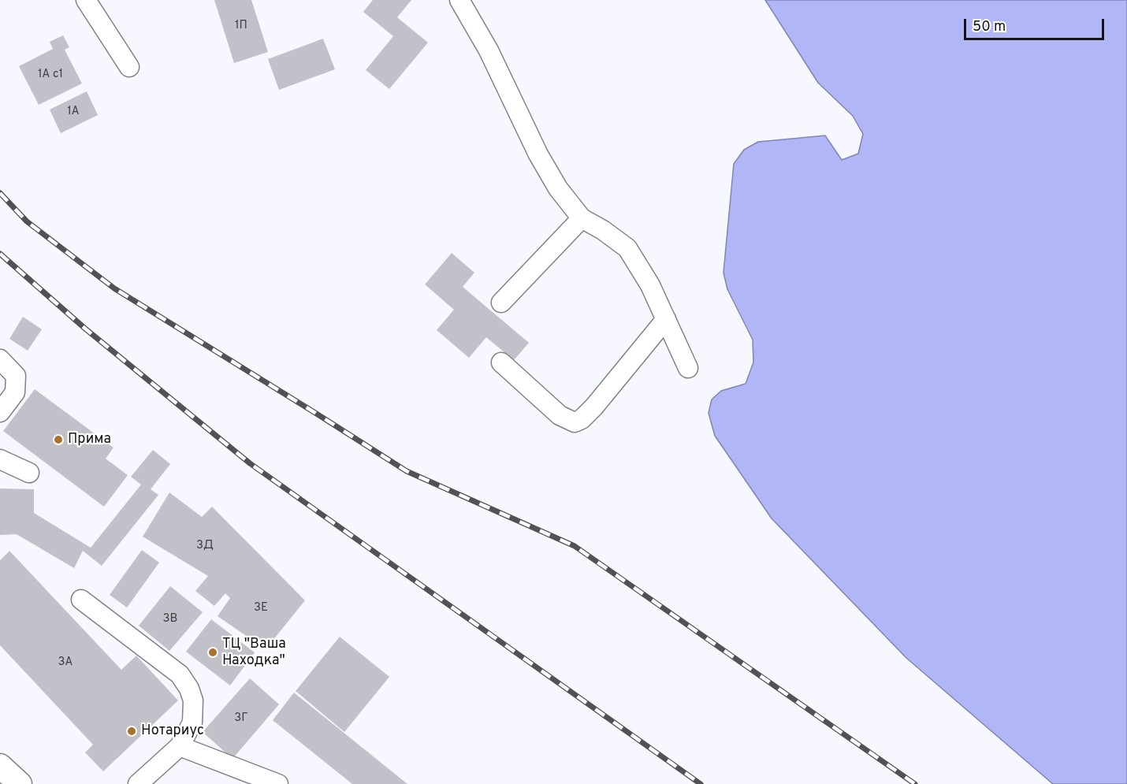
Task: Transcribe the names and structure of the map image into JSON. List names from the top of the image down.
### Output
{
  "places": ["Прима", "ТЦ \"Ваша Находка\"", "Нотариус"],
  "house_numbers": [
    "1П",
    "1А с1",
    "1А",
    "3Д",
    "3Е",
    "3В",
    "3А",
    "3Г"
  ],
  "scale_bar": "50 m"
}
